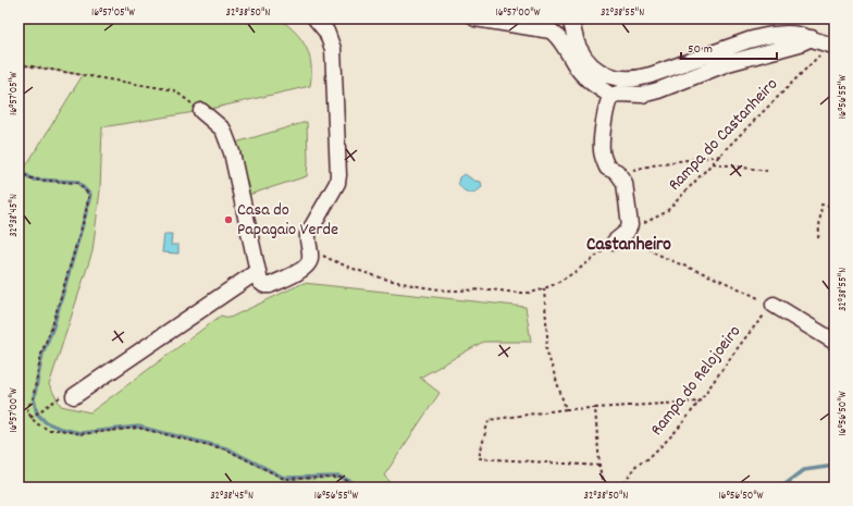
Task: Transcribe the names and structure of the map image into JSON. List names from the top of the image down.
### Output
{
  "streets": {
    "path": ["Rampa do Castanheiro", "Rampa do Relojoeiro"]
  },
  "districts": ["Castanheiro"],
  "places": ["Casa do Papagaio Verde"],
  "scale_bar": "50 m",
  "coordinates": [
    "16°57'05\"W",
    "32°38'50\"N",
    "16°57'00\"W",
    "32°38'55\"N",
    "16°56'55\"W",
    "32°38'45\"N",
    "16°56'50\"W"
  ]
}
